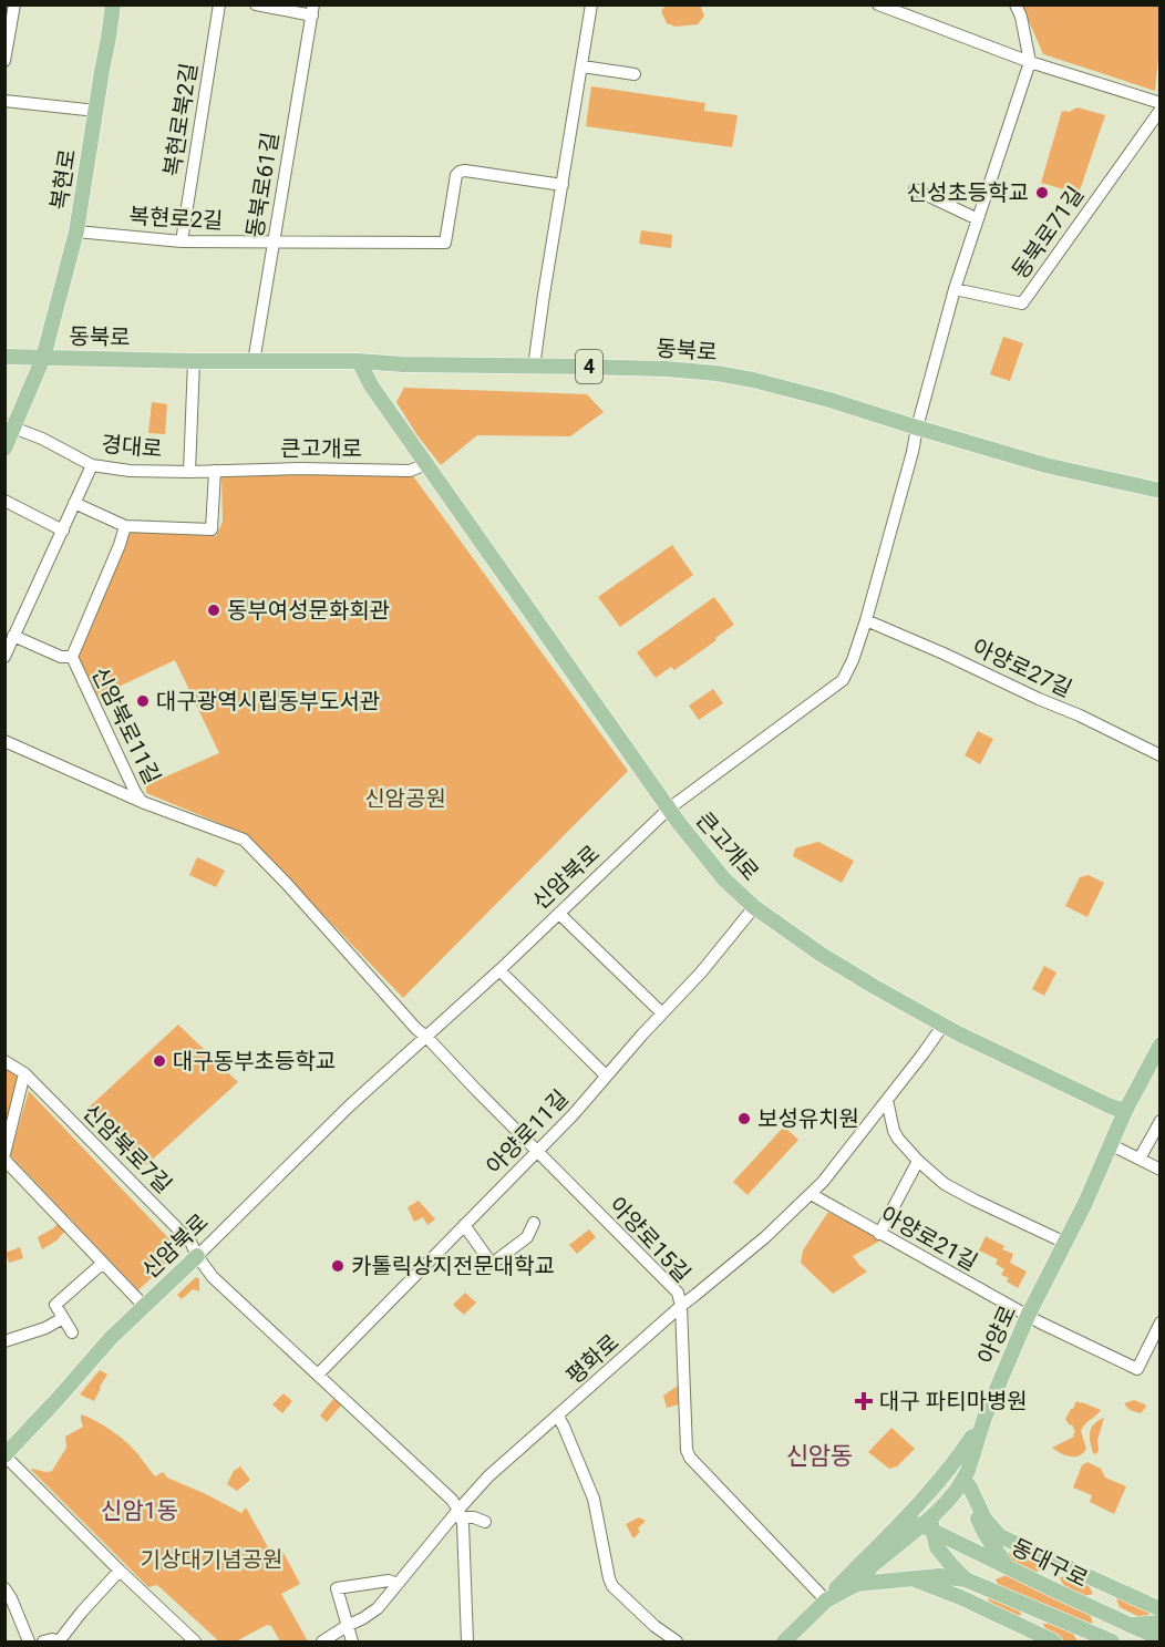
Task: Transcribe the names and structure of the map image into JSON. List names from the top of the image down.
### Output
{
  "streets": {
    "main road": [
      "복현로",
      "동북로",
      "4",
      "큰고개로",
      "신암북로",
      "아양로",
      "동대구로"
    ],
    "street": [
      "복현로북2길",
      "동북로61길",
      "복현로2길",
      "동북로71길",
      "경대로",
      "아양로27길",
      "신암북로11길",
      "아양로11길",
      "신암북로7길",
      "아양로21길",
      "아양로15길",
      "평화로"
    ]
  },
  "crossings": [
    ["복현로북2길", "복현로2길"],
    ["복현로", "복현로2길"],
    ["복현로", "동북로"],
    ["동북로61길", "복현로2길"],
    ["동북로61길", "동북로"],
    ["동북로", "큰고개로"],
    ["동북로", "신암북로"],
    ["경대로", "큰고개로"],
    ["큰고개로", "신암북로"],
    ["큰고개로", "아양로11길"],
    ["큰고개로", "아양로"],
    ["큰고개로", "평화로"],
    ["아양로27길", "신암북로"],
    ["신암북로11길", "신암북로"],
    ["신암북로11길", "아양로15길"],
    ["신암북로", "신암북로7길"],
    ["신암북로", "아양로15길"],
    ["아양로11길", "아양로15길"],
    ["아양로21길", "아양로"],
    ["아양로21길", "평화로"],
    ["아양로15길", "평화로"]
  ],
  "districts": ["신암동", "신암1동"],
  "parks": ["신암공원", "기상대기념공원"],
  "places": {
    "other": [
      "신성초등학교",
      "동부여성문화회관",
      "대구광역시립동부도서관",
      "대구동부초등학교",
      "보성유치원",
      "카톨릭상지전문대학교"
    ],
    "health": ["대구 파티마병원"]
  }
}
